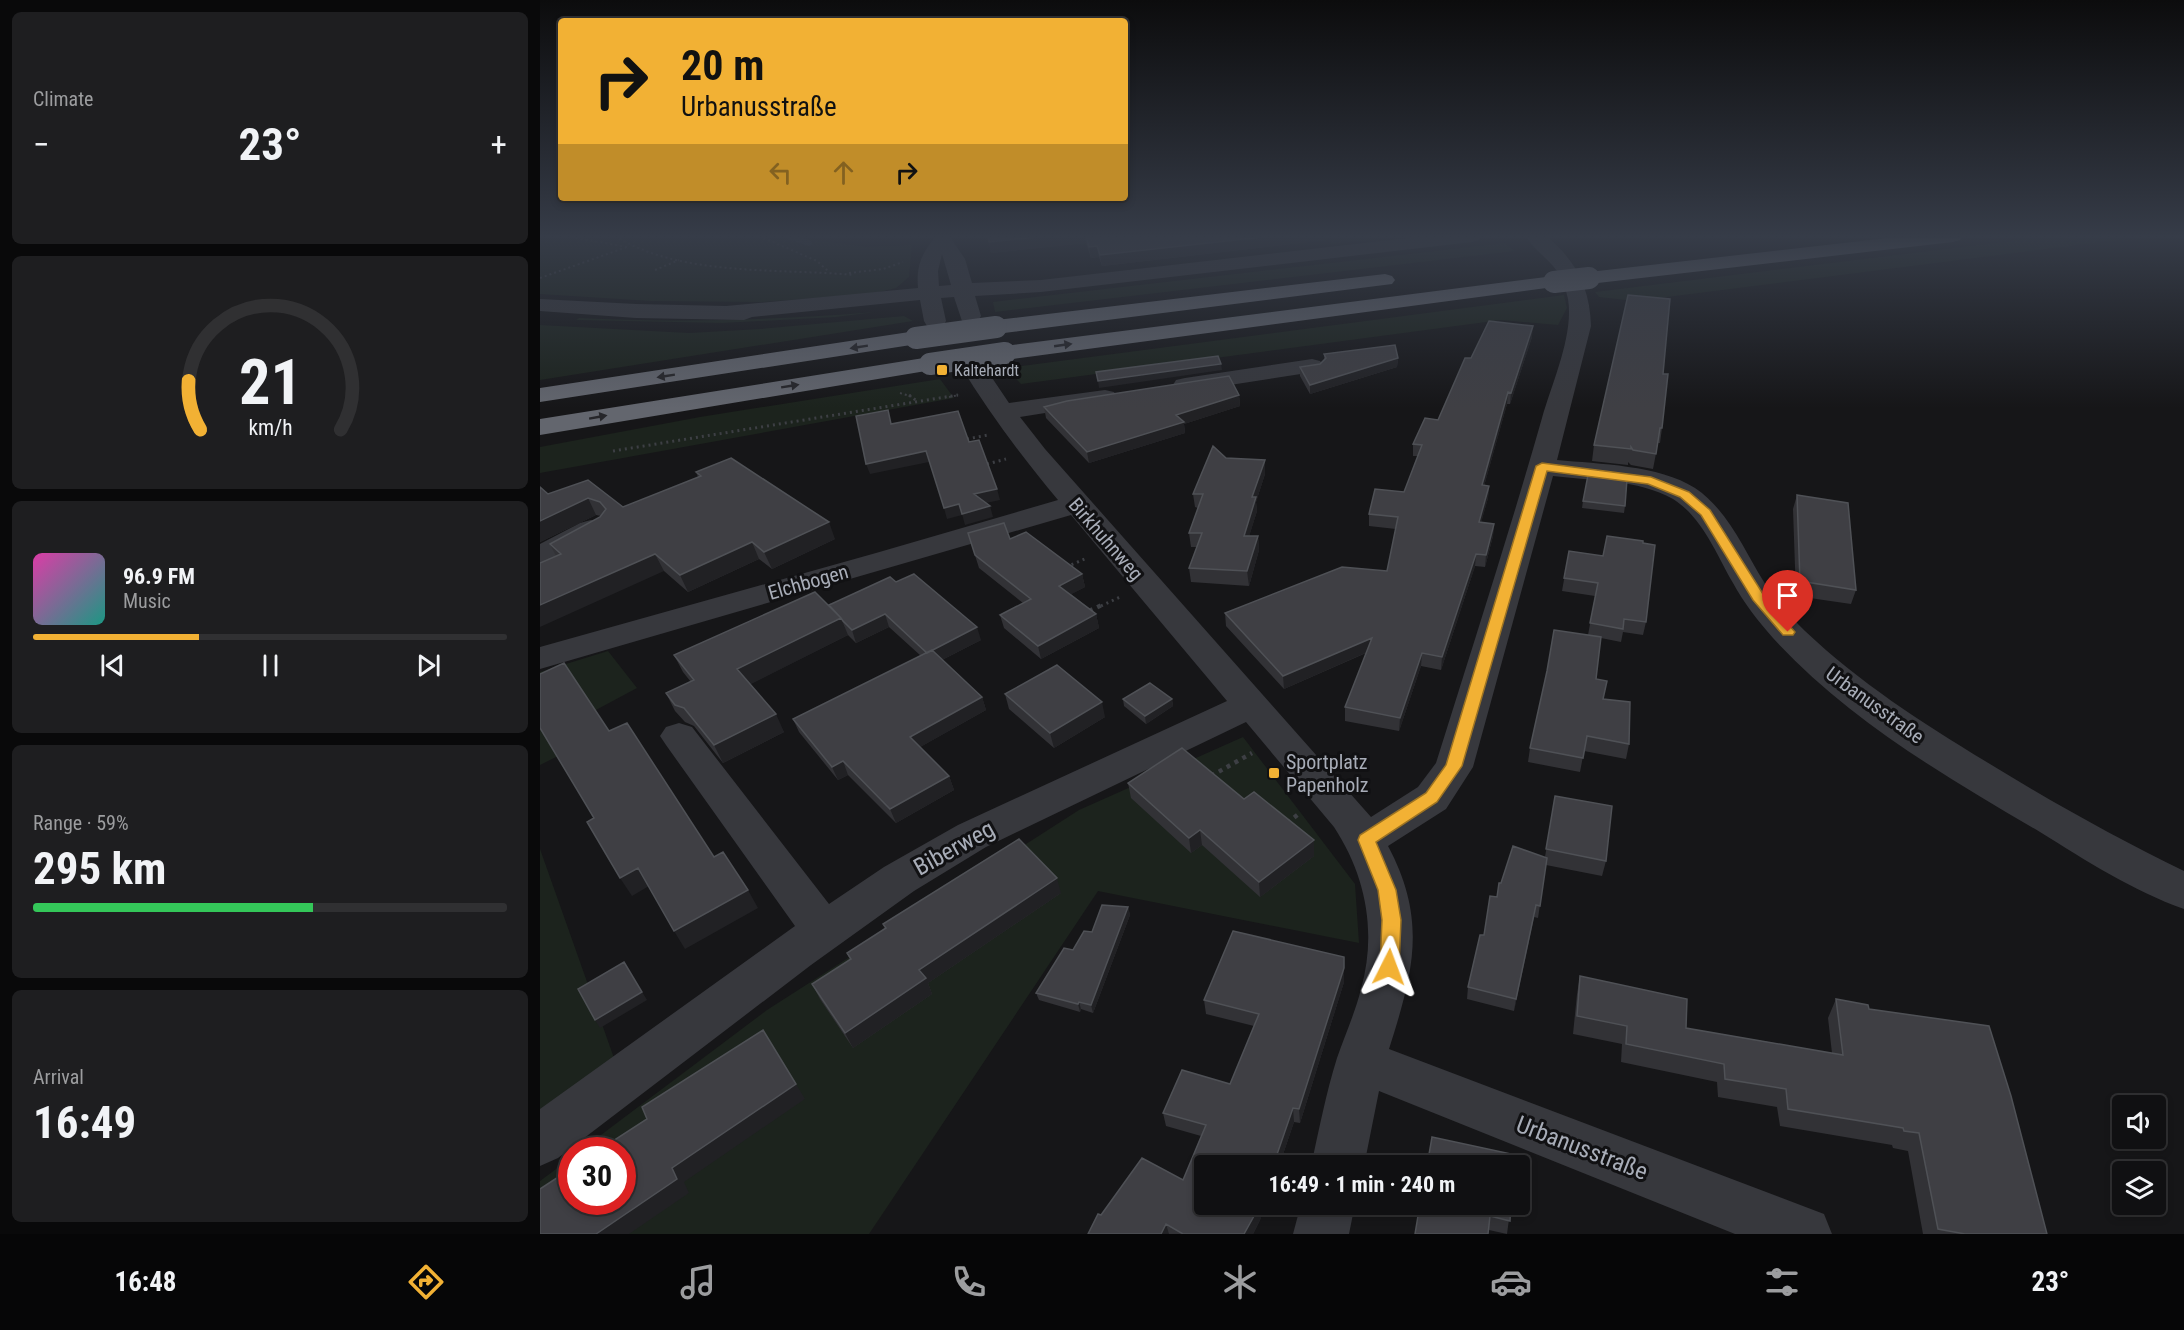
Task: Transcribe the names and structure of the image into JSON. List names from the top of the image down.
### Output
{
  "streets": {
    "street": [
      "Birkhuhnweg",
      "Elchbogen",
      "Urbanusstraße",
      "Biberweg"
    ]
  },
  "crossings": [
    ["Birkhuhnweg", "Elchbogen"],
    ["Birkhuhnweg", "Biberweg"]
  ],
  "places": {
    "transit": ["Kaltehardt", "Sportplatz Papenholz"]
  },
  "page": {
    "tile": [
      "Climate",
      ["Range · 59%", "295 km"],
      ["Arrival", "16:49"]
    ],
    "turn": ["20 m", "Urbanusstraße"],
    "heat": ["−", "23°", "+"],
    "song": ["96.9 FM", "Music"],
    "limit": "30",
    "trip": "16:49 · 1 min · 240 m",
    "tabs": ["16:48", "23°"],
    "gauge": ["21", "km/h"]
  }
}
